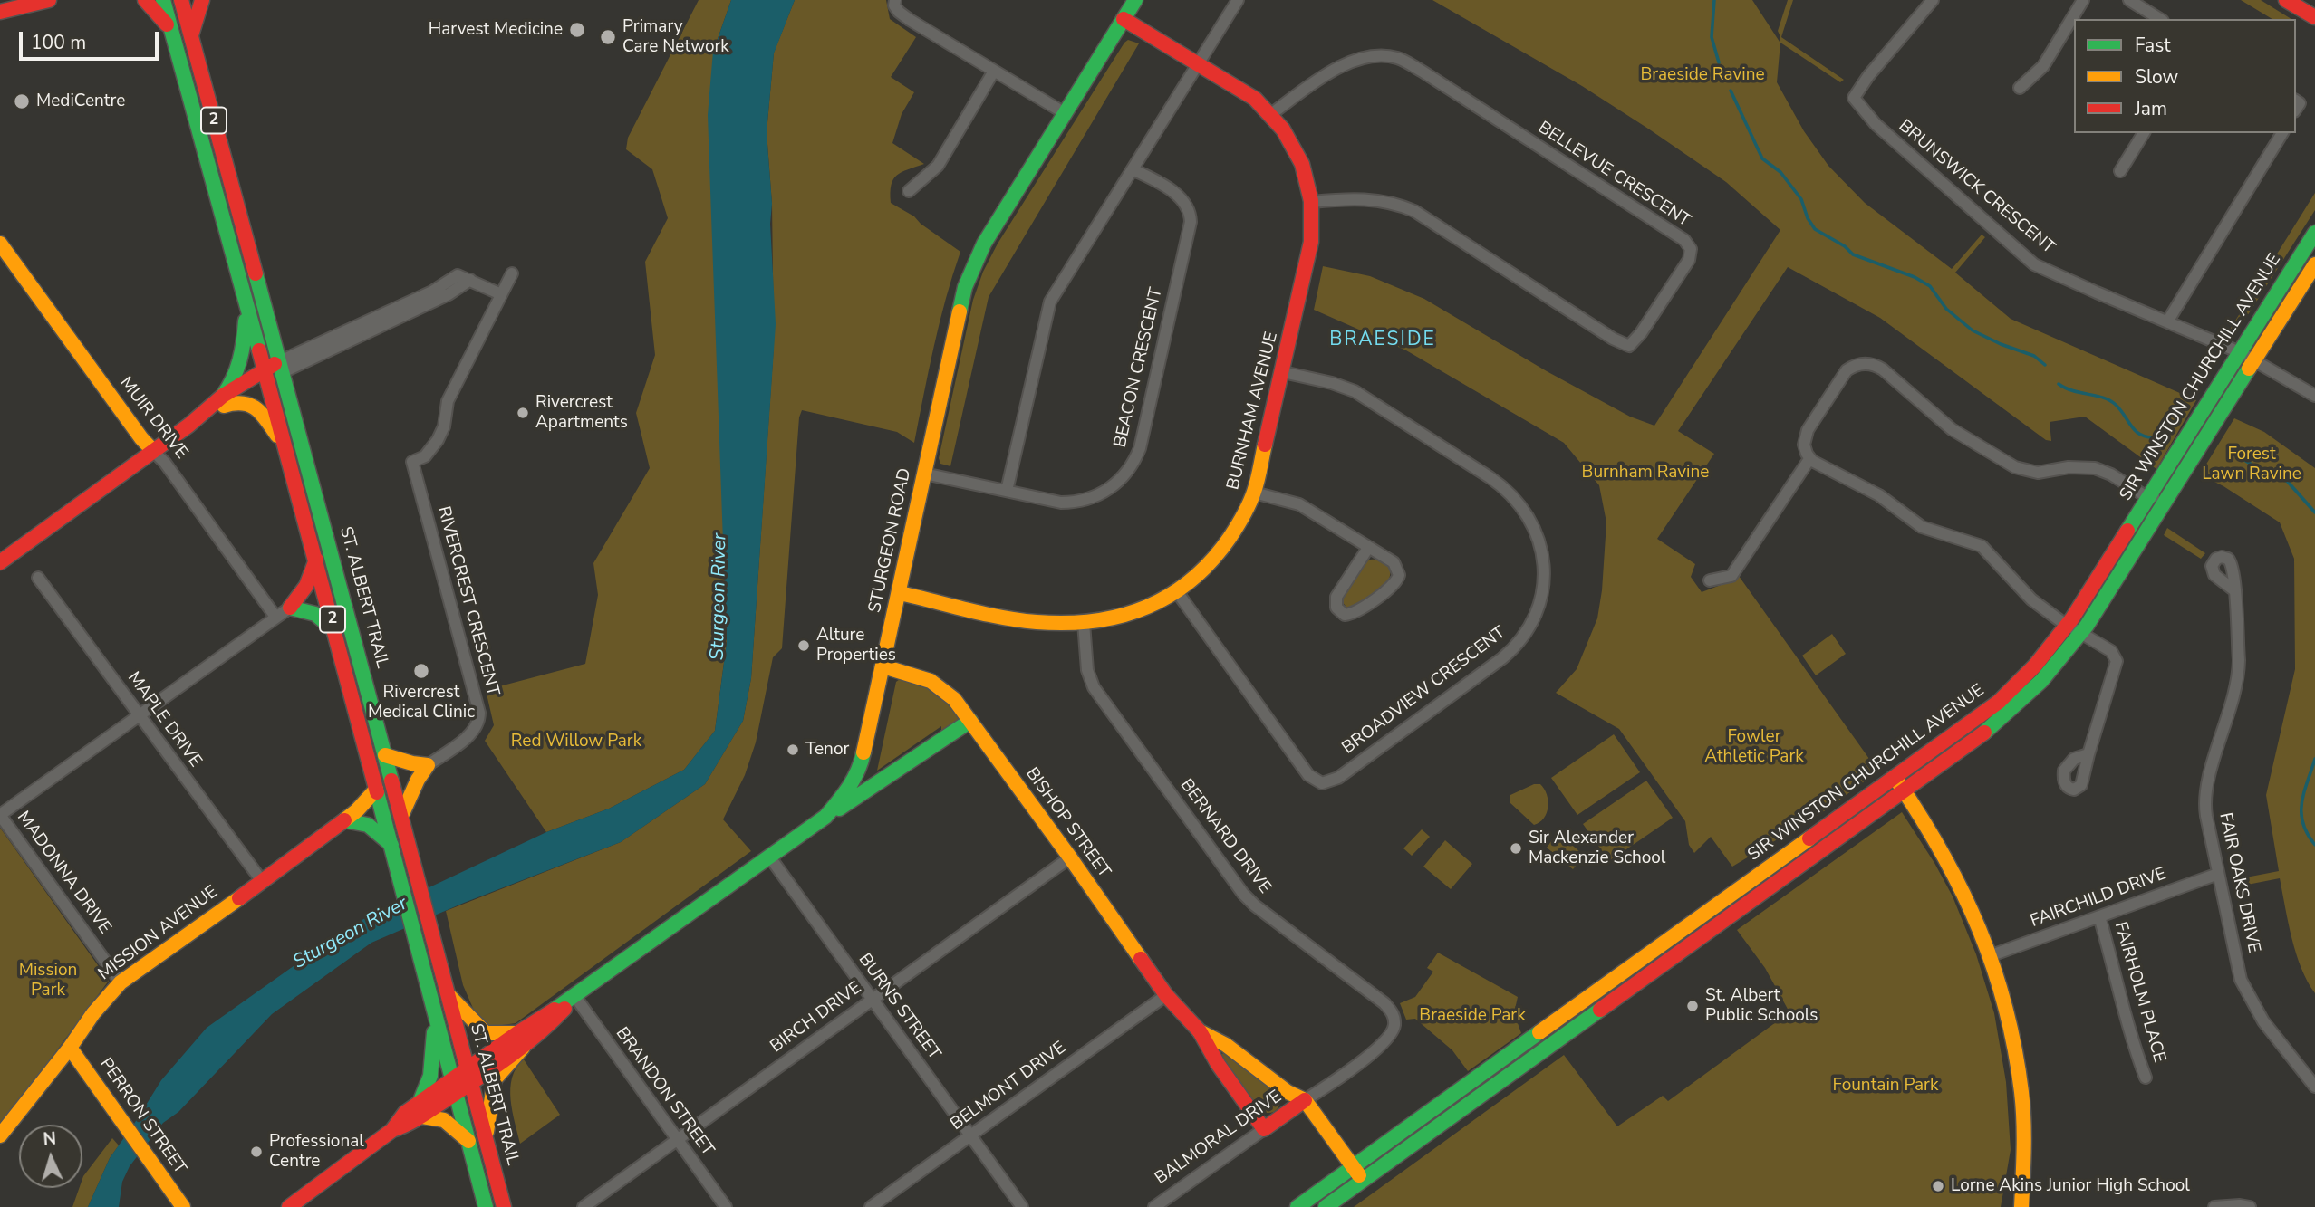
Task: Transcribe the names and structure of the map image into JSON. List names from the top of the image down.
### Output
{
  "streets": {
    "main road": [
      "2",
      "SIR WINSTON CHURCHILL AVENUE",
      "BURNHAM AVENUE",
      "MUIR DRIVE",
      "STURGEON ROAD",
      "ST. ALBERT TRAIL",
      "BISHOP STREET",
      "MISSION AVENUE",
      "PERRON STREET",
      "BALMORAL DRIVE"
    ],
    "street": [
      "BELLEVUE CRESCENT",
      "BRUNSWICK CRESCENT",
      "BEACON CRESCENT",
      "RIVERCREST CRESCENT",
      "BROADVIEW CRESCENT",
      "MAPLE DRIVE",
      "BERNARD DRIVE",
      "MADONNA DRIVE",
      "FAIR OAKS DRIVE",
      "FAIRCHILD DRIVE",
      "FAIRHOLM PLACE",
      "BURNS STREET",
      "BIRCH DRIVE",
      "BELMONT DRIVE",
      "BRANDON STREET"
    ]
  },
  "crossings": [
    ["BELLEVUE CRESCENT", "BURNHAM AVENUE"],
    ["BRUNSWICK CRESCENT", "SIR WINSTON CHURCHILL AVENUE"],
    ["BEACON CRESCENT", "STURGEON ROAD"],
    ["SIR WINSTON CHURCHILL AVENUE", "BISHOP STREET"],
    ["BURNHAM AVENUE", "STURGEON ROAD"],
    ["BURNHAM AVENUE", "BROADVIEW CRESCENT"],
    ["BURNHAM AVENUE", "BERNARD DRIVE"],
    ["STURGEON ROAD", "ST. ALBERT TRAIL"],
    ["STURGEON ROAD", "BISHOP STREET"],
    ["STURGEON ROAD", "BURNS STREET"],
    ["STURGEON ROAD", "BRANDON STREET"],
    ["ST. ALBERT TRAIL", "MISSION AVENUE"],
    ["MAPLE DRIVE", "MISSION AVENUE"],
    ["BISHOP STREET", "BERNARD DRIVE"],
    ["BISHOP STREET", "BIRCH DRIVE"],
    ["BISHOP STREET", "BELMONT DRIVE"],
    ["BISHOP STREET", "BALMORAL DRIVE"],
    ["BERNARD DRIVE", "BALMORAL DRIVE"],
    ["MADONNA DRIVE", "MISSION AVENUE"],
    ["FAIR OAKS DRIVE", "FAIRCHILD DRIVE"],
    ["FAIRCHILD DRIVE", "FAIRHOLM PLACE"],
    ["MISSION AVENUE", "PERRON STREET"],
    ["BURNS STREET", "BIRCH DRIVE"],
    ["BURNS STREET", "BELMONT DRIVE"],
    ["BIRCH DRIVE", "BRANDON STREET"]
  ],
  "districts": ["BRAESIDE"],
  "water": ["Sturgeon River"],
  "parks": [
    "Braeside Ravine",
    "Forest Lawn Ravine",
    "Burnham Ravine",
    "Fowler Athletic Park",
    "Red Willow Park",
    "Mission Park",
    "Braeside Park",
    "Fountain Park"
  ],
  "places": [
    "Harvest Medicine",
    "Primary Care Network",
    "MediCentre",
    "Rivercrest Apartments",
    "Alture Properties",
    "Rivercrest Medical Clinic",
    "Tenor",
    "Sir Alexander Mackenzie School",
    "St. Albert Public Schools",
    "Professional Centre",
    "Lorne Akins Junior High School"
  ],
  "legend": ["Fast", "Slow", "Jam"],
  "scale_bar": "100 m",
  "north": "top"
}
